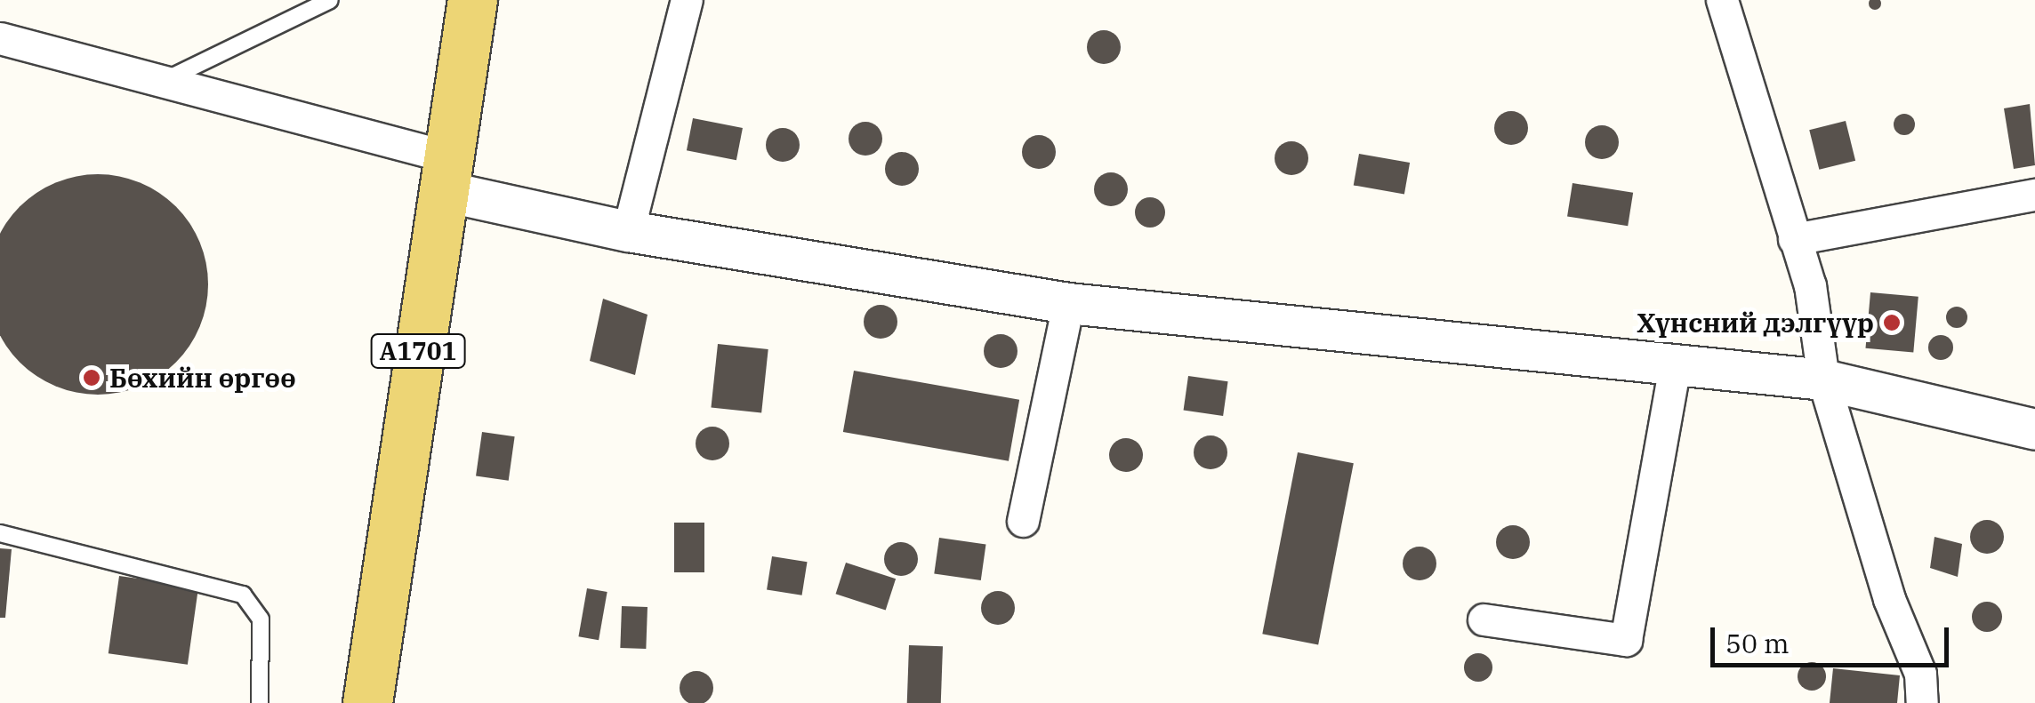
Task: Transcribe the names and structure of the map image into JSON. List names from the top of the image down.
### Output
{
  "streets": {
    "main road": ["A1701"]
  },
  "places": ["Хүнсний дэлгүүр", "Бөхийн өргөө"],
  "scale_bar": "50 m"
}
